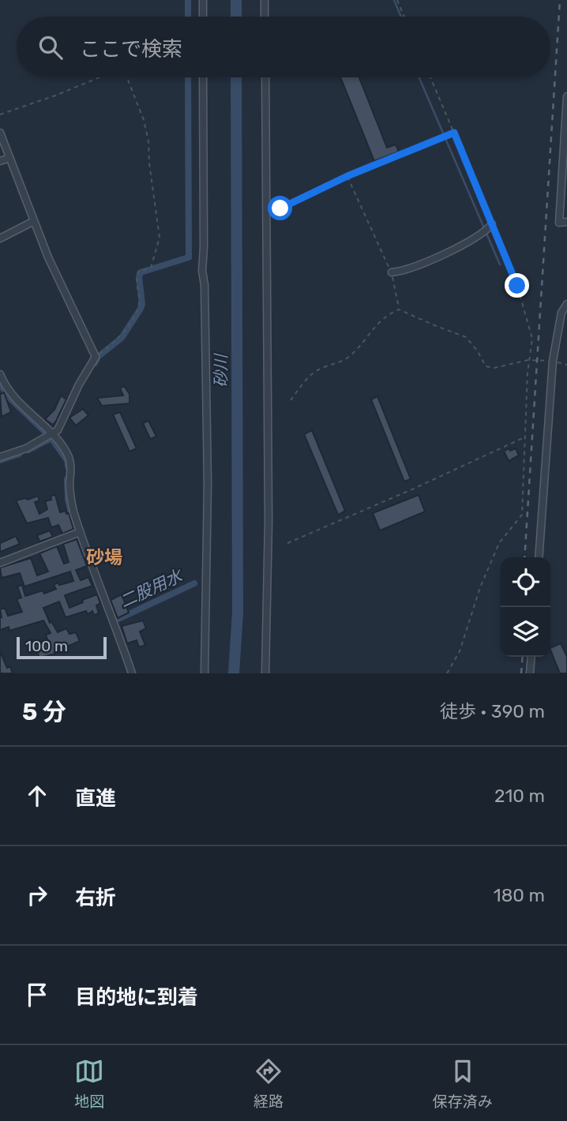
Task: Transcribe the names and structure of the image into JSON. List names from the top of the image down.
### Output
{
  "districts": ["砂場"],
  "water": ["砂川", "二股用水"],
  "scale_bar": "100 m",
  "page": {
    "search": "ここで検索",
    "scale": "100 m",
    "heading": ["5 分", "徒歩 · 390 m"],
    "list": [
      ["直進", "210 m"],
      ["右折", "180 m"],
      "目的地に到着"
    ],
    "nav": ["地図", "経路", "保存済み"]
  }
}
